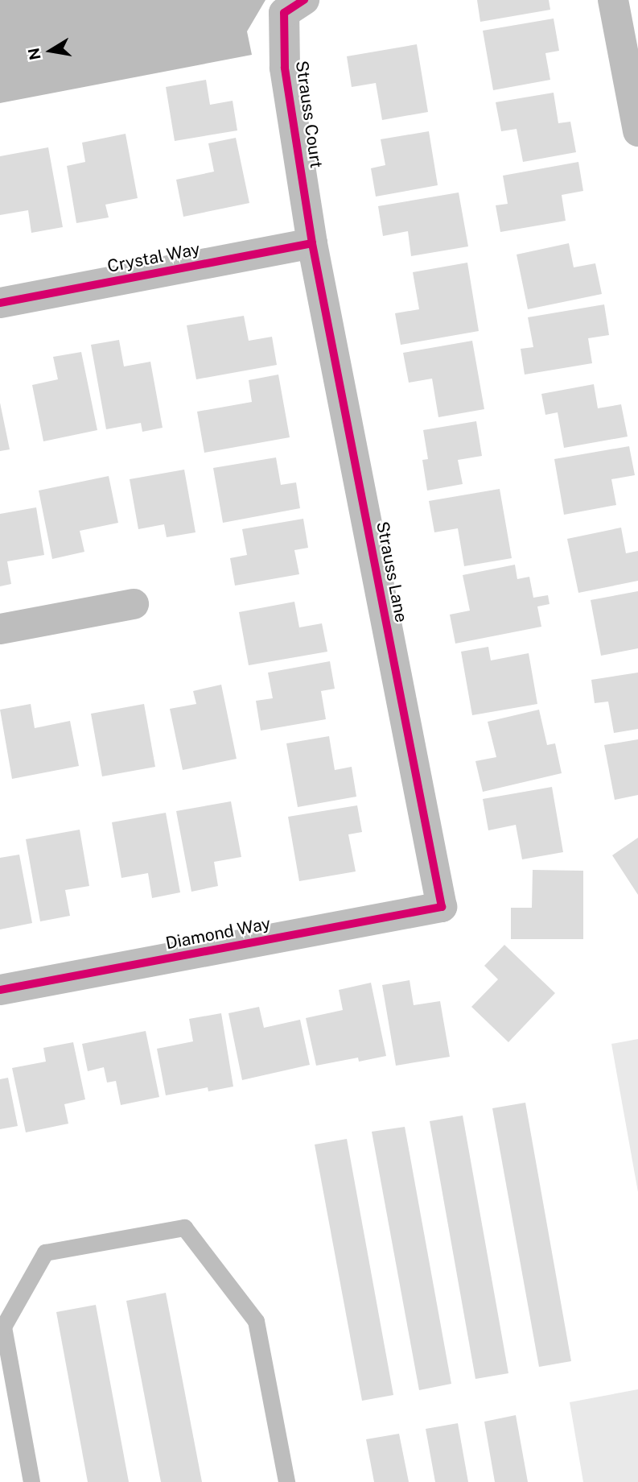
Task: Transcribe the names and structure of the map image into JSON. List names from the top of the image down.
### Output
{
  "streets": {
    "street": [
      "Strauss Court",
      "Crystal Way",
      "Strauss Lane",
      "Diamond Way"
    ]
  },
  "crossings": [
    ["Strauss Court", "Crystal Way"],
    ["Strauss Court", "Strauss Lane"],
    ["Crystal Way", "Strauss Lane"],
    ["Strauss Lane", "Diamond Way"]
  ],
  "north": "left"
}
